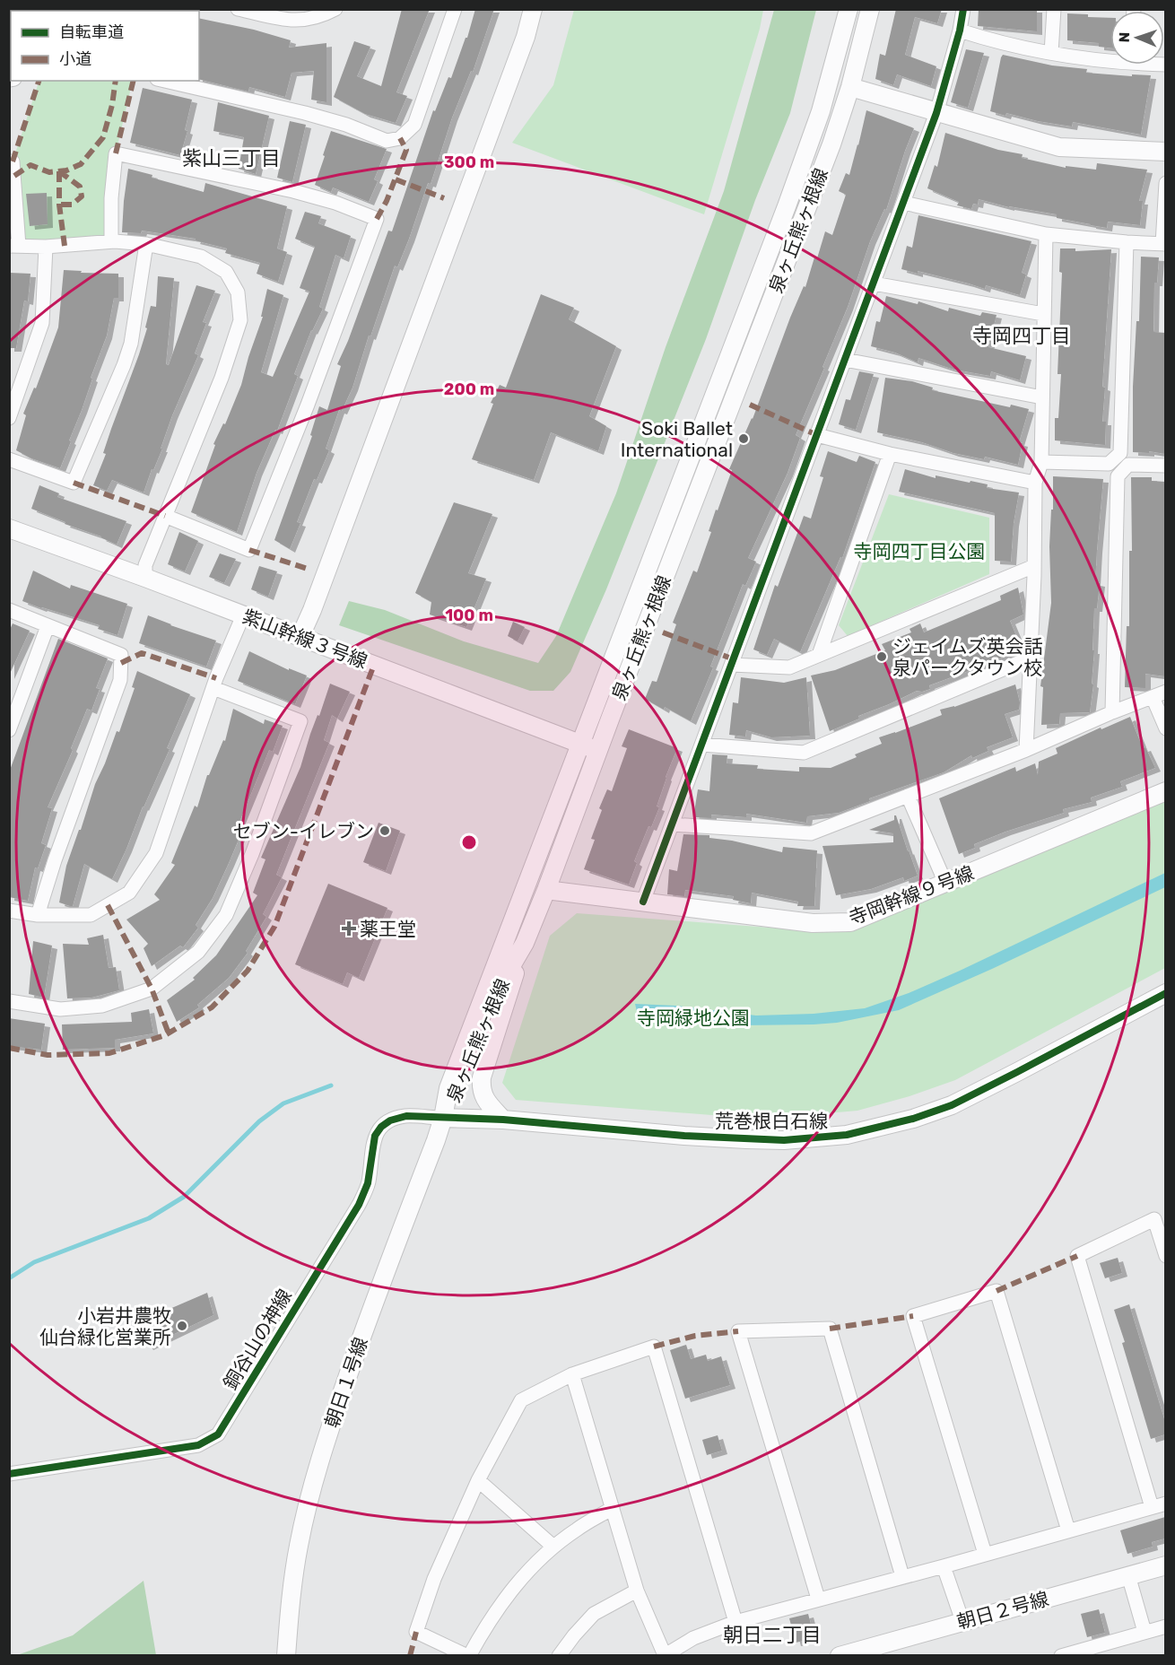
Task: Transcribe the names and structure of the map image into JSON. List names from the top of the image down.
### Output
{
  "streets": {
    "street": [
      "泉ヶ丘熊ヶ根線",
      "紫山幹線３号線",
      "寺岡幹線９号線",
      "荒巻根白石線",
      "銅谷山の神線",
      "朝日１号線",
      "朝日２号線"
    ]
  },
  "crossings": [
    ["泉ヶ丘熊ヶ根線", "紫山幹線３号線"],
    ["泉ヶ丘熊ヶ根線", "寺岡幹線９号線"],
    ["泉ヶ丘熊ヶ根線", "荒巻根白石線"],
    ["泉ヶ丘熊ヶ根線", "銅谷山の神線"],
    ["泉ヶ丘熊ヶ根線", "朝日１号線"],
    ["荒巻根白石線", "銅谷山の神線"],
    ["荒巻根白石線", "朝日１号線"],
    ["銅谷山の神線", "朝日１号線"]
  ],
  "districts": ["紫山三丁目", "寺岡四丁目", "朝日二丁目"],
  "parks": ["寺岡四丁目公園", "寺岡緑地公園"],
  "places": {
    "other": [
      "Soki Ballet International",
      "ジェイムズ英会話 泉パークタウン校",
      "セブン-イレブン",
      "小岩井農牧 仙台緑化営業所"
    ],
    "health": ["薬王堂"]
  },
  "legend": ["自転車道", "小道"],
  "north": "left",
  "rings": ["300 m", "200 m", "100 m"]
}
